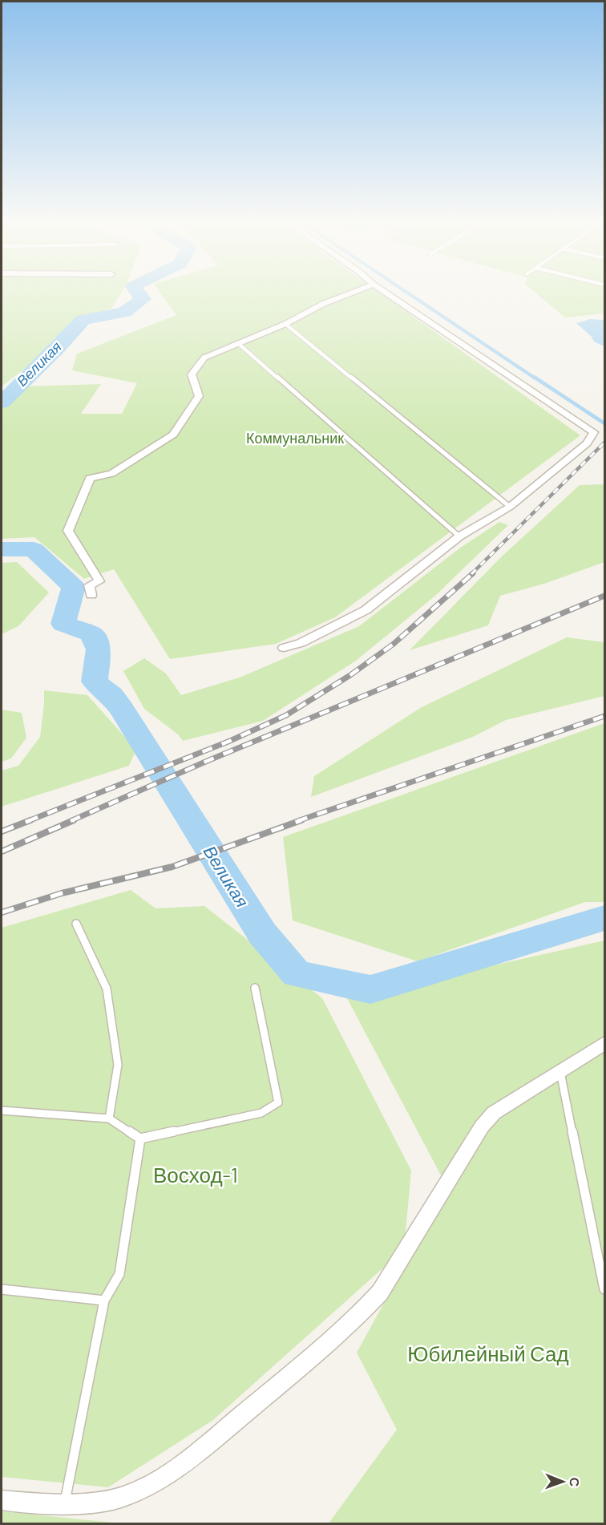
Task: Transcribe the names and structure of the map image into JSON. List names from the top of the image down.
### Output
{
  "water": ["Великая"],
  "parks": ["Коммунальник", "Восход-1", "Юбилейный Сад"],
  "north": "right"
}
